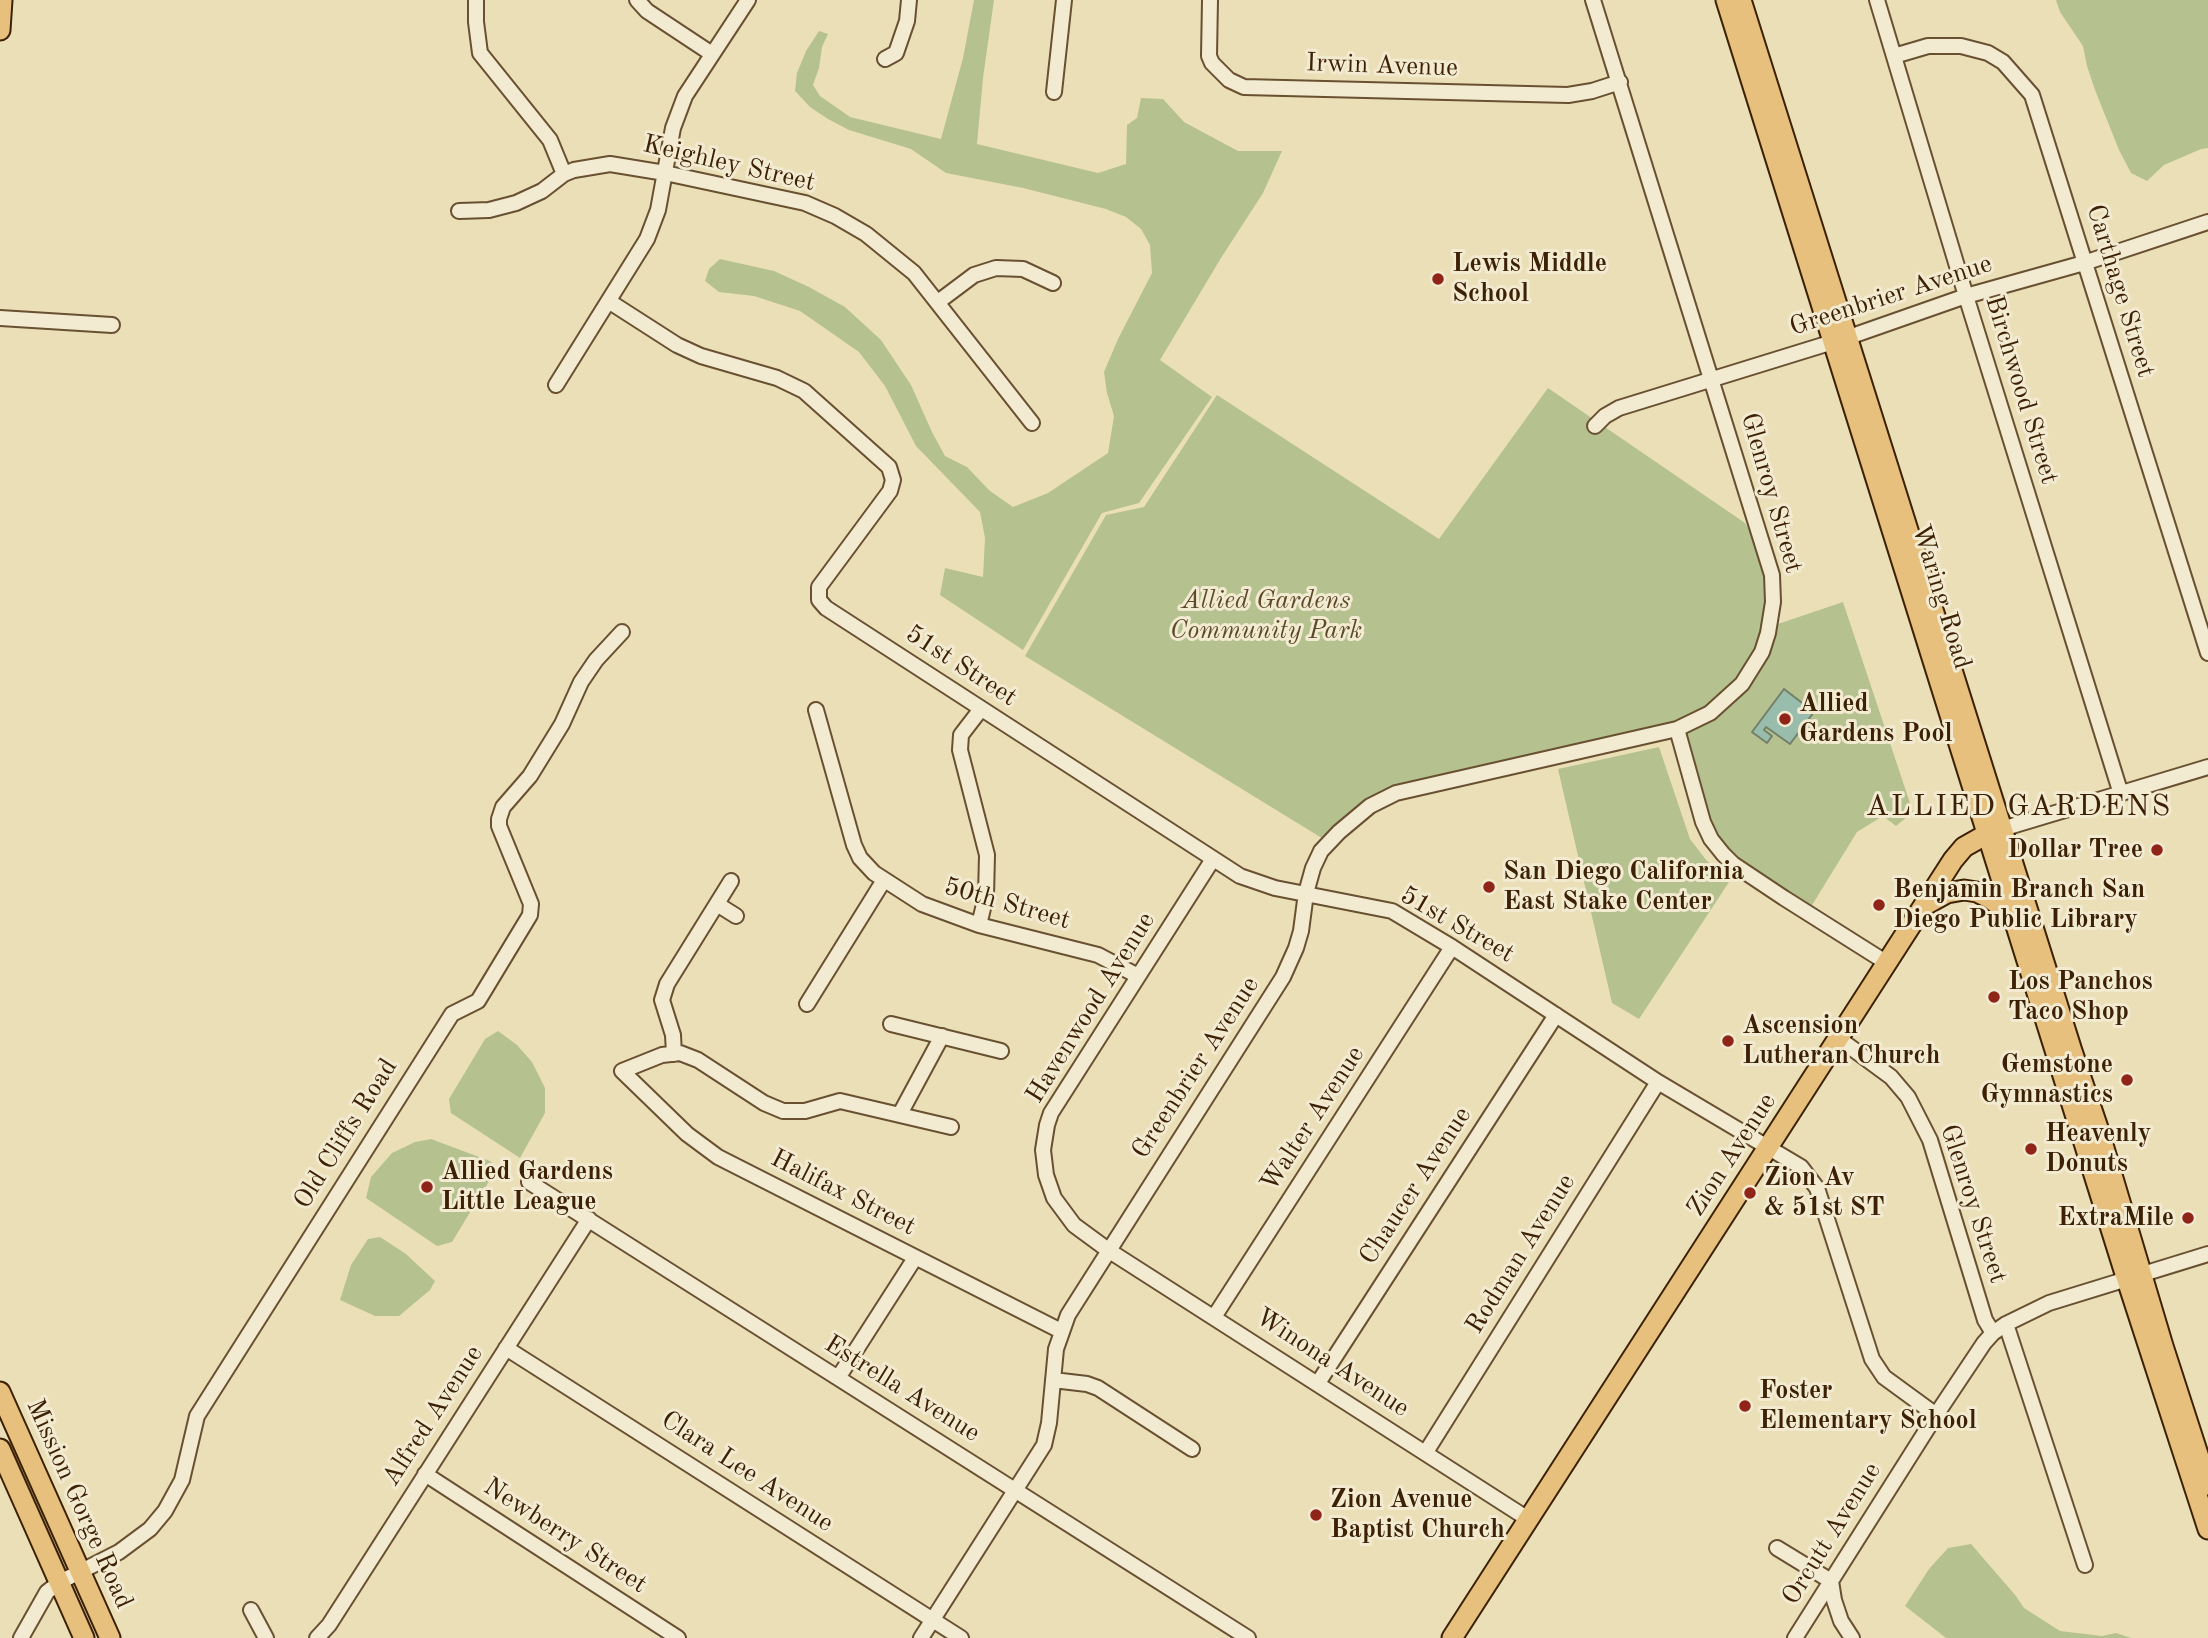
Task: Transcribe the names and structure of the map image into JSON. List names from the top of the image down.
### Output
{
  "streets": {
    "main road": ["Waring Road", "Zion Avenue", "Mission Gorge Road"],
    "street": [
      "Irwin Avenue",
      "Keighley Street",
      "Carthage Street",
      "Greenbrier Avenue",
      "Birchwood Street",
      "Glenroy Street",
      "51st Street",
      "50th Street",
      "Havenwood Avenue",
      "Walter Avenue",
      "Old Cliffs Road",
      "Chaucer Avenue",
      "Halifax Street",
      "Rodman Avenue",
      "Winona Avenue",
      "Estrella Avenue",
      "Alfred Avenue",
      "Clara Lee Avenue",
      "Orcutt Avenue",
      "Newberry Street"
    ]
  },
  "crossings": [
    ["Irwin Avenue", "Glenroy Street"],
    ["Carthage Street", "Greenbrier Avenue"],
    ["Carthage Street", "Birchwood Street"],
    ["Greenbrier Avenue", "Birchwood Street"],
    ["Greenbrier Avenue", "Glenroy Street"],
    ["Greenbrier Avenue", "Waring Road"],
    ["Greenbrier Avenue", "51st Street"],
    ["Greenbrier Avenue", "Havenwood Avenue"],
    ["Greenbrier Avenue", "Halifax Street"],
    ["Greenbrier Avenue", "Winona Avenue"],
    ["Greenbrier Avenue", "Estrella Avenue"],
    ["Greenbrier Avenue", "Clara Lee Avenue"],
    ["Birchwood Street", "Zion Avenue"],
    ["Glenroy Street", "Zion Avenue"],
    ["Glenroy Street", "Orcutt Avenue"],
    ["Waring Road", "Zion Avenue"],
    ["Waring Road", "Orcutt Avenue"],
    ["51st Street", "Havenwood Avenue"],
    ["51st Street", "Walter Avenue"],
    ["51st Street", "Zion Avenue"],
    ["51st Street", "Chaucer Avenue"],
    ["51st Street", "Rodman Avenue"],
    ["51st Street", "Orcutt Avenue"],
    ["50th Street", "Havenwood Avenue"],
    ["Havenwood Avenue", "Winona Avenue"],
    ["Walter Avenue", "Winona Avenue"],
    ["Old Cliffs Road", "Mission Gorge Road"],
    ["Zion Avenue", "Winona Avenue"],
    ["Chaucer Avenue", "Winona Avenue"],
    ["Rodman Avenue", "Winona Avenue"],
    ["Estrella Avenue", "Alfred Avenue"],
    ["Alfred Avenue", "Clara Lee Avenue"],
    ["Alfred Avenue", "Newberry Street"]
  ],
  "districts": ["ALLIED GARDENS"],
  "parks": ["Allied Gardens Community Park"],
  "places": [
    "Lewis Middle School",
    "Allied Gardens Pool",
    "Dollar Tree",
    "San Diego California East Stake Center",
    "Benjamin Branch San Diego Public Library",
    "Los Panchos Taco Shop",
    "Ascension Lutheran Church",
    "Gemstone Gymnastics",
    "Heavenly Donuts",
    "Allied Gardens Little League",
    "Zion Av & 51st ST",
    "ExtraMile",
    "Foster Elementary School",
    "Zion Avenue Baptist Church"
  ]
}
